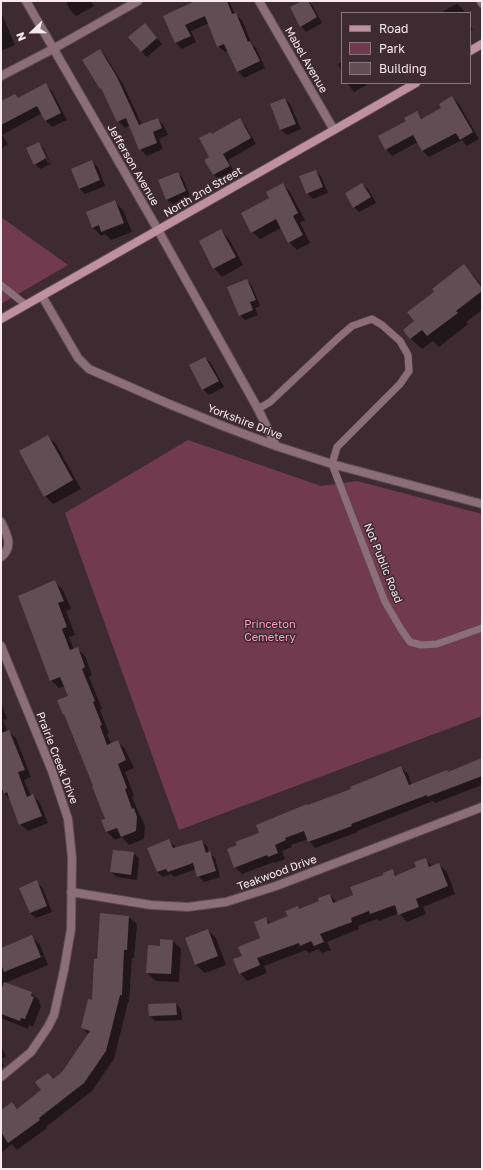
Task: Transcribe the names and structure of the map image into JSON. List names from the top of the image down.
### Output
{
  "streets": {
    "street": [
      "Mabel Avenue",
      "Jefferson Avenue",
      "North 2nd Street",
      "Yorkshire Drive",
      "Prairie Creek Drive",
      "Teakwood Drive"
    ],
    "lane": ["Not Public Road"]
  },
  "crossings": [
    ["Mabel Avenue", "North 2nd Street"],
    ["Jefferson Avenue", "North 2nd Street"],
    ["Jefferson Avenue", "Yorkshire Drive"],
    ["North 2nd Street", "Yorkshire Drive"],
    ["Yorkshire Drive", "Not Public Road"],
    ["Prairie Creek Drive", "Teakwood Drive"]
  ],
  "parks": ["Princeton Cemetery"],
  "legend": ["Road", "Park", "Building"],
  "north": "left"
}
